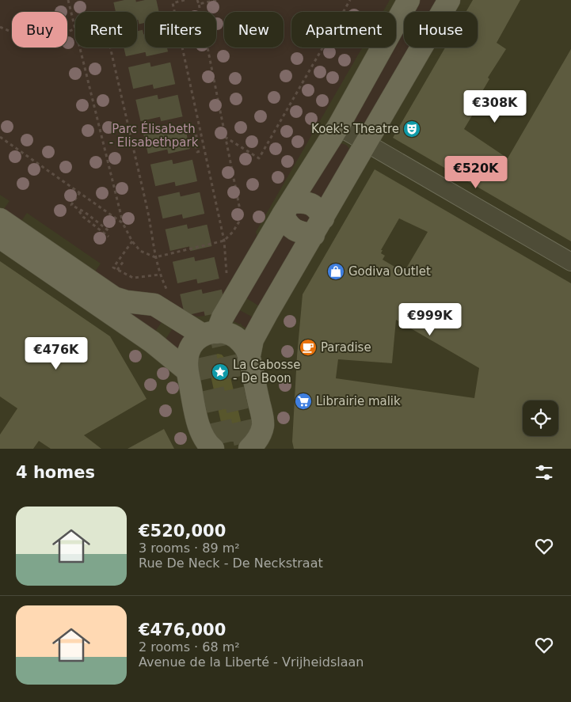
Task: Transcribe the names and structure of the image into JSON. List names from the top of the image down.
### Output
{
  "parks": ["Parc Élisabeth - Elisabethpark"],
  "places": {
    "theatre": ["Koek's Theatre"],
    "shop": ["Godiva Outlet"],
    "cafe": ["Paradise"],
    "place": ["La Cabosse - De Boon"],
    "supermarket": ["Librairie malik"]
  },
  "page": {
    "chip": [
      "Buy",
      "Rent",
      "Filters",
      "New",
      "Apartment",
      "House"
    ],
    "price": [
      "€308K",
      "€520K",
      "€999K",
      "€476K"
    ],
    "heading": "4 homes",
    "list": [
      {
        "name": "€520,000",
        "note": "3 rooms · 89 m² · Rue De Neck - De Neckstraat"
      },
      {
        "name": "€476,000",
        "note": "2 rooms · 68 m² · Avenue de la Liberté - Vrijheidslaan"
      }
    ]
  }
}
